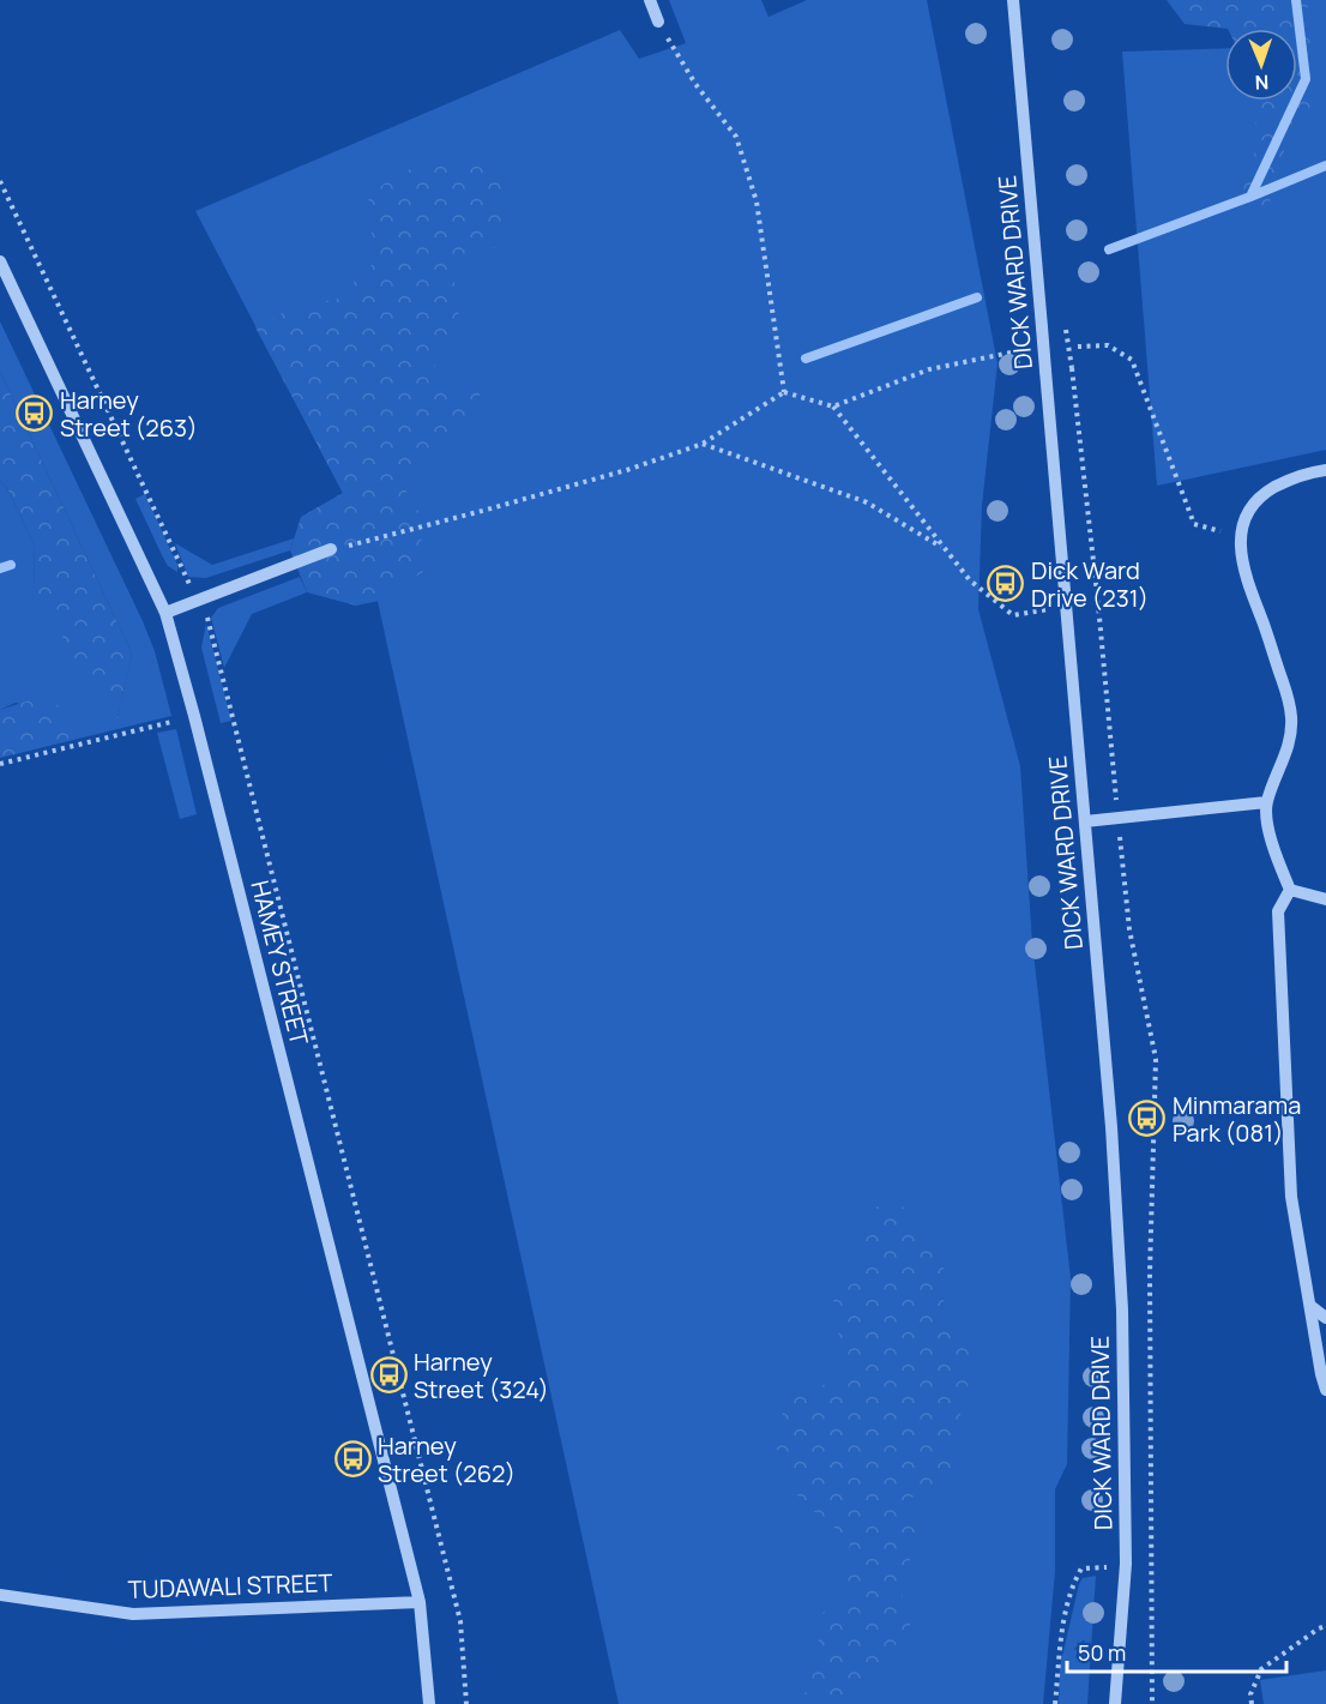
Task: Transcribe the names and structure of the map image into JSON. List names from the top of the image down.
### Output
{
  "streets": {
    "street": ["DICK WARD DRIVE", "HAMEY STREET", "TUDAWALI STREET"]
  },
  "crossings": [
    ["HAMEY STREET", "TUDAWALI STREET"]
  ],
  "places": {
    "bus stop": [
      "Harney Street (263)",
      "Dick Ward Drive (231)",
      "Minmarama Park (081)",
      "Harney Street (324)",
      "Harney Street (262)"
    ]
  },
  "scale_bar": "50 m",
  "north": "bottom"
}
